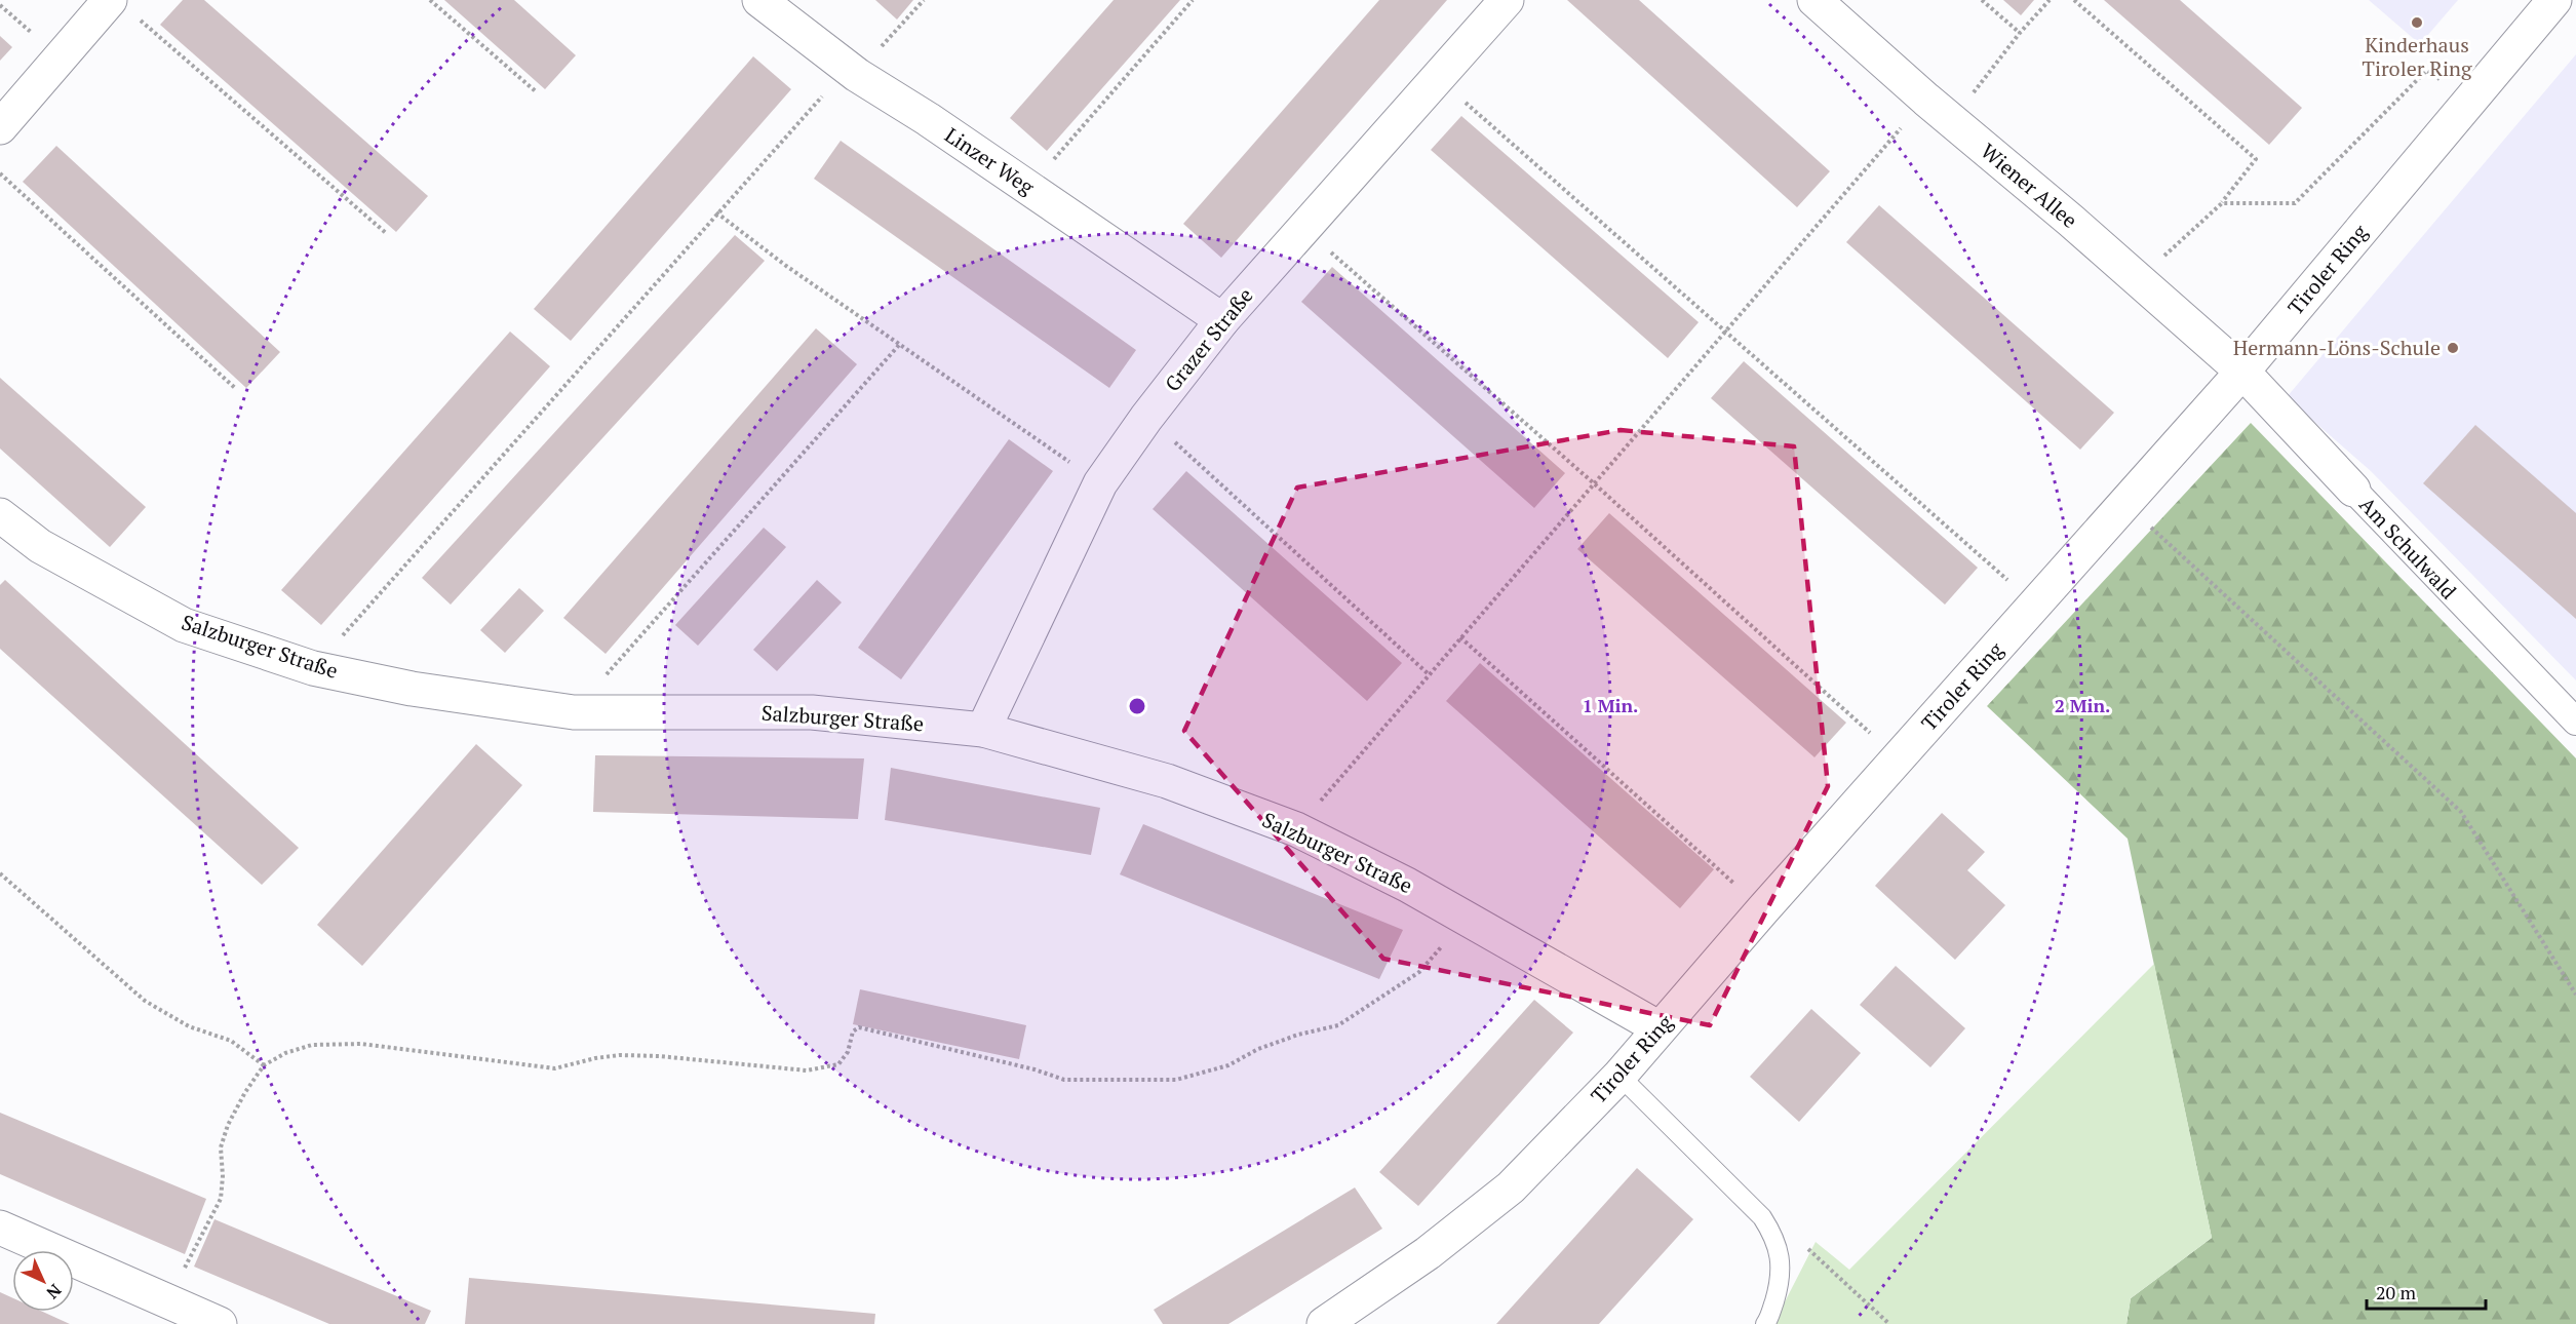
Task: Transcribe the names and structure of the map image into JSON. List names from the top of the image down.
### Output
{
  "streets": {
    "street": [
      "Linzer Weg",
      "Wiener Allee",
      "Tiroler Ring",
      "Grazer Straße",
      "Am Schulwald",
      "Salzburger Straße"
    ]
  },
  "crossings": [
    ["Linzer Weg", "Grazer Straße"],
    ["Wiener Allee", "Tiroler Ring"],
    ["Wiener Allee", "Am Schulwald"],
    ["Tiroler Ring", "Am Schulwald"],
    ["Tiroler Ring", "Salzburger Straße"],
    ["Grazer Straße", "Salzburger Straße"]
  ],
  "places": ["Kinderhaus Tiroler Ring", "Hermann-Löns-Schule"],
  "scale_bar": "20 m",
  "north": "bottom right",
  "rings": ["1 Min.", "2 Min."]
}
